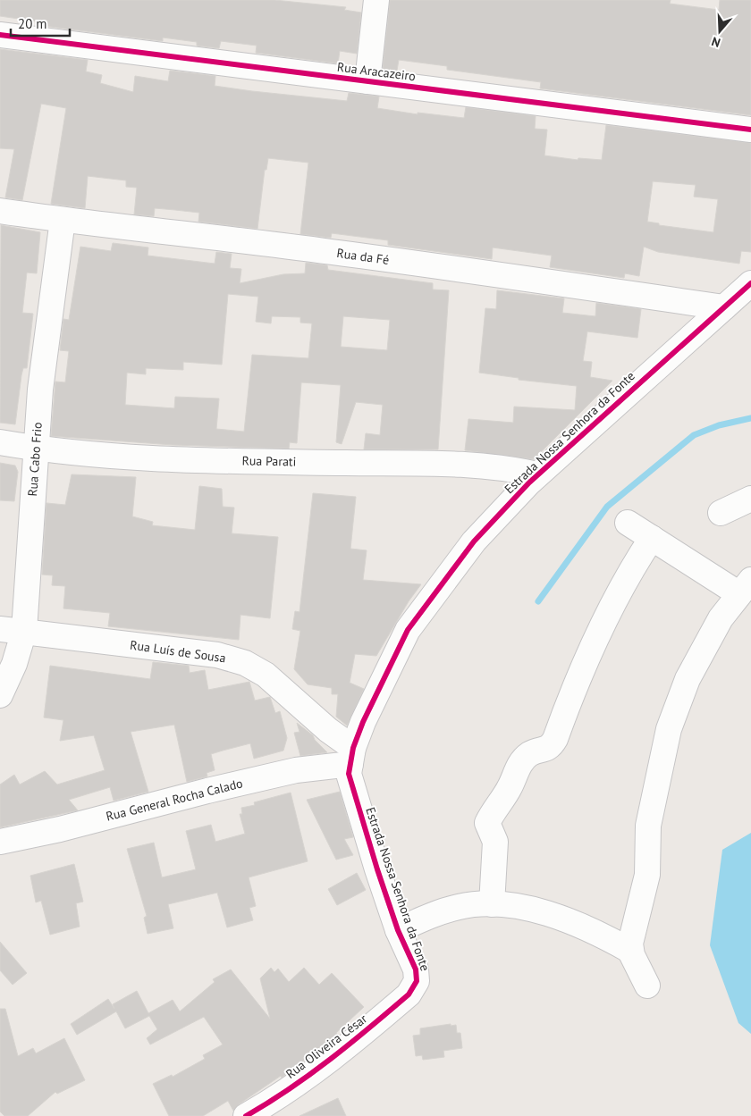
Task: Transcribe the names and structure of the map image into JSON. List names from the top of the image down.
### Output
{
  "streets": {
    "street": [
      "Rua Aracazeiro",
      "Rua da Fé",
      "Estrada Nossa Senhora da Fonte",
      "Rua Cabo Frio",
      "Rua Parati",
      "Rua Luís de Sousa",
      "Rua General Rocha Calado",
      "Rua Oliveira César"
    ]
  },
  "crossings": [
    ["Rua da Fé", "Estrada Nossa Senhora da Fonte"],
    ["Rua da Fé", "Rua Cabo Frio"],
    ["Estrada Nossa Senhora da Fonte", "Rua Parati"],
    ["Estrada Nossa Senhora da Fonte", "Rua Luís de Sousa"],
    ["Estrada Nossa Senhora da Fonte", "Rua General Rocha Calado"],
    ["Estrada Nossa Senhora da Fonte", "Rua Oliveira César"],
    ["Rua Cabo Frio", "Rua Parati"],
    ["Rua Cabo Frio", "Rua Luís de Sousa"],
    ["Rua Luís de Sousa", "Rua General Rocha Calado"]
  ],
  "scale_bar": "20 m",
  "north": "bottom"
}
